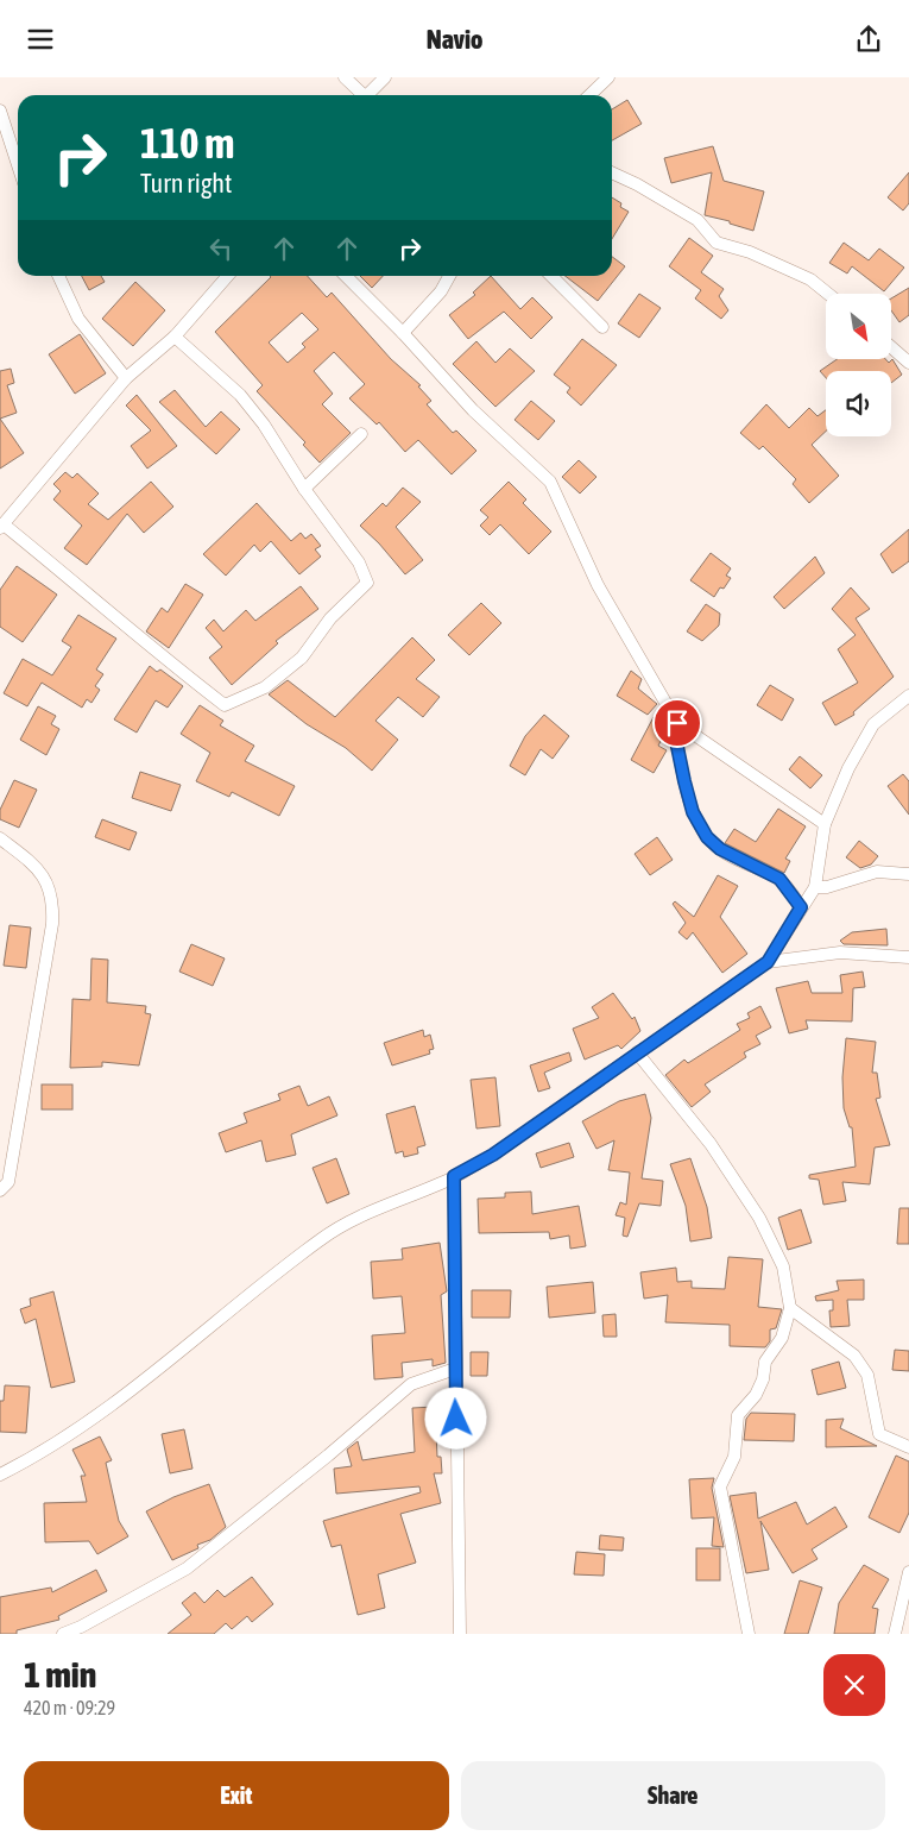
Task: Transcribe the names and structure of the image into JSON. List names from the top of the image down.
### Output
{
  "north": "bottom right",
  "page": {
    "header": "Navio",
    "turn": ["110 m", "Turn right"],
    "heading": ["1 min", "420 m · 09:29"],
    "buttons": ["Exit", "Share"]
  }
}
